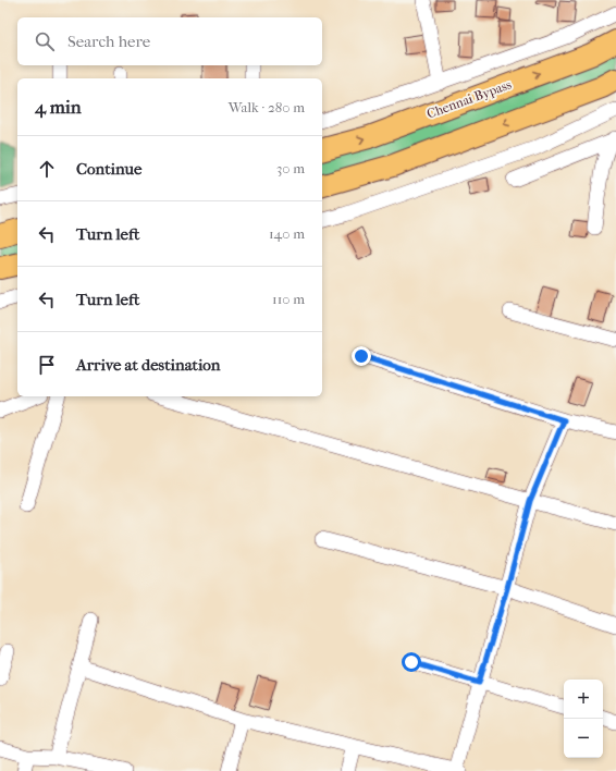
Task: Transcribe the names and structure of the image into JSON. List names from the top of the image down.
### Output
{
  "streets": {
    "highway": ["Chennai Bypass"]
  },
  "page": {
    "search": "Search here",
    "heading": ["4 min", "Walk · 280 m"],
    "list": [
      ["Continue", "30 m"],
      ["Turn left", "140 m"],
      ["Turn left", "110 m"],
      "Arrive at destination"
    ],
    "map_buttons": ["+", "−"]
  }
}
